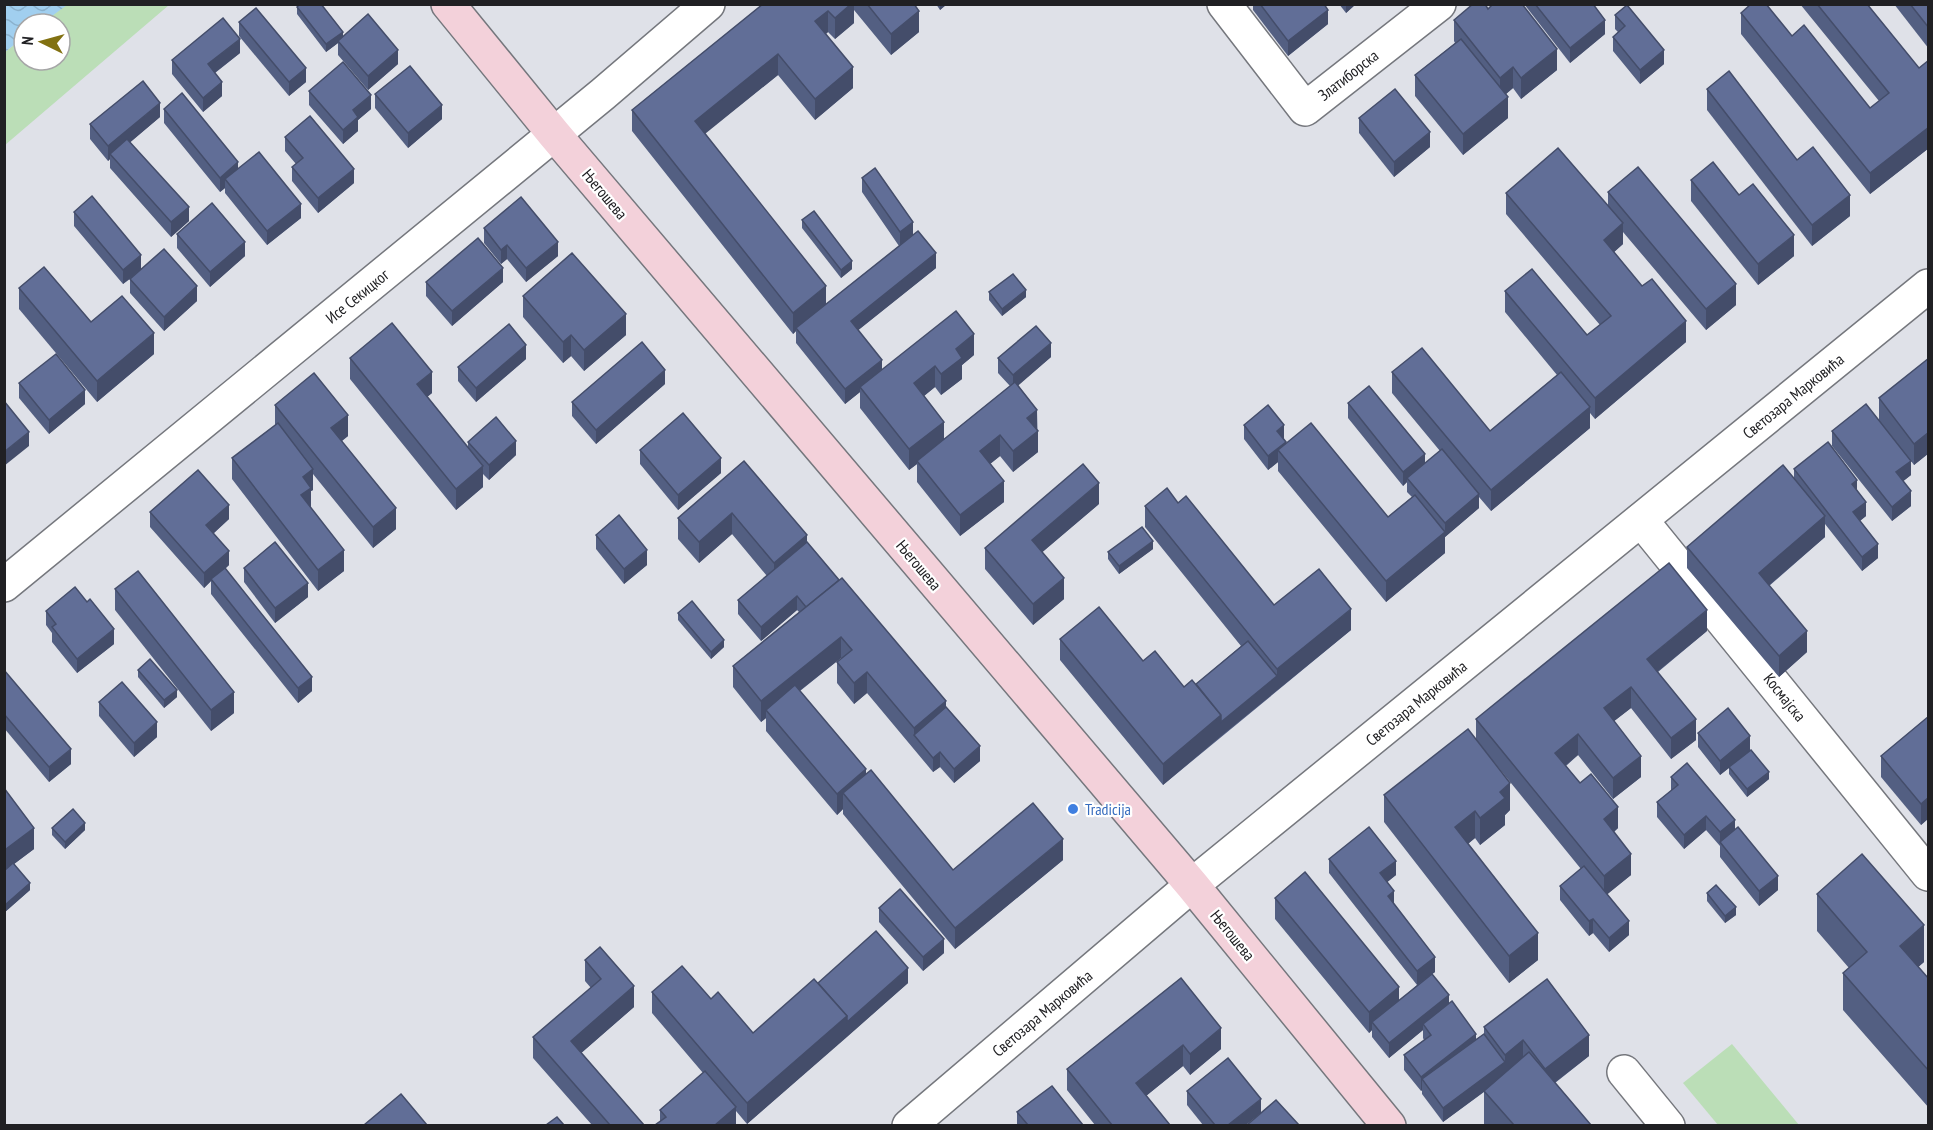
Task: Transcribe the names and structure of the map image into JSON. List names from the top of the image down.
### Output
{
  "streets": {
    "street": [
      "Златиборска",
      "Његошева",
      "Исе Секицког",
      "Светозара Марковића",
      "Космајска"
    ]
  },
  "crossings": [
    ["Његошева", "Исе Секицког"],
    ["Његошева", "Светозара Марковића"],
    ["Светозара Марковића", "Космајска"]
  ],
  "places": ["Tradicija"],
  "north": "left"
}
